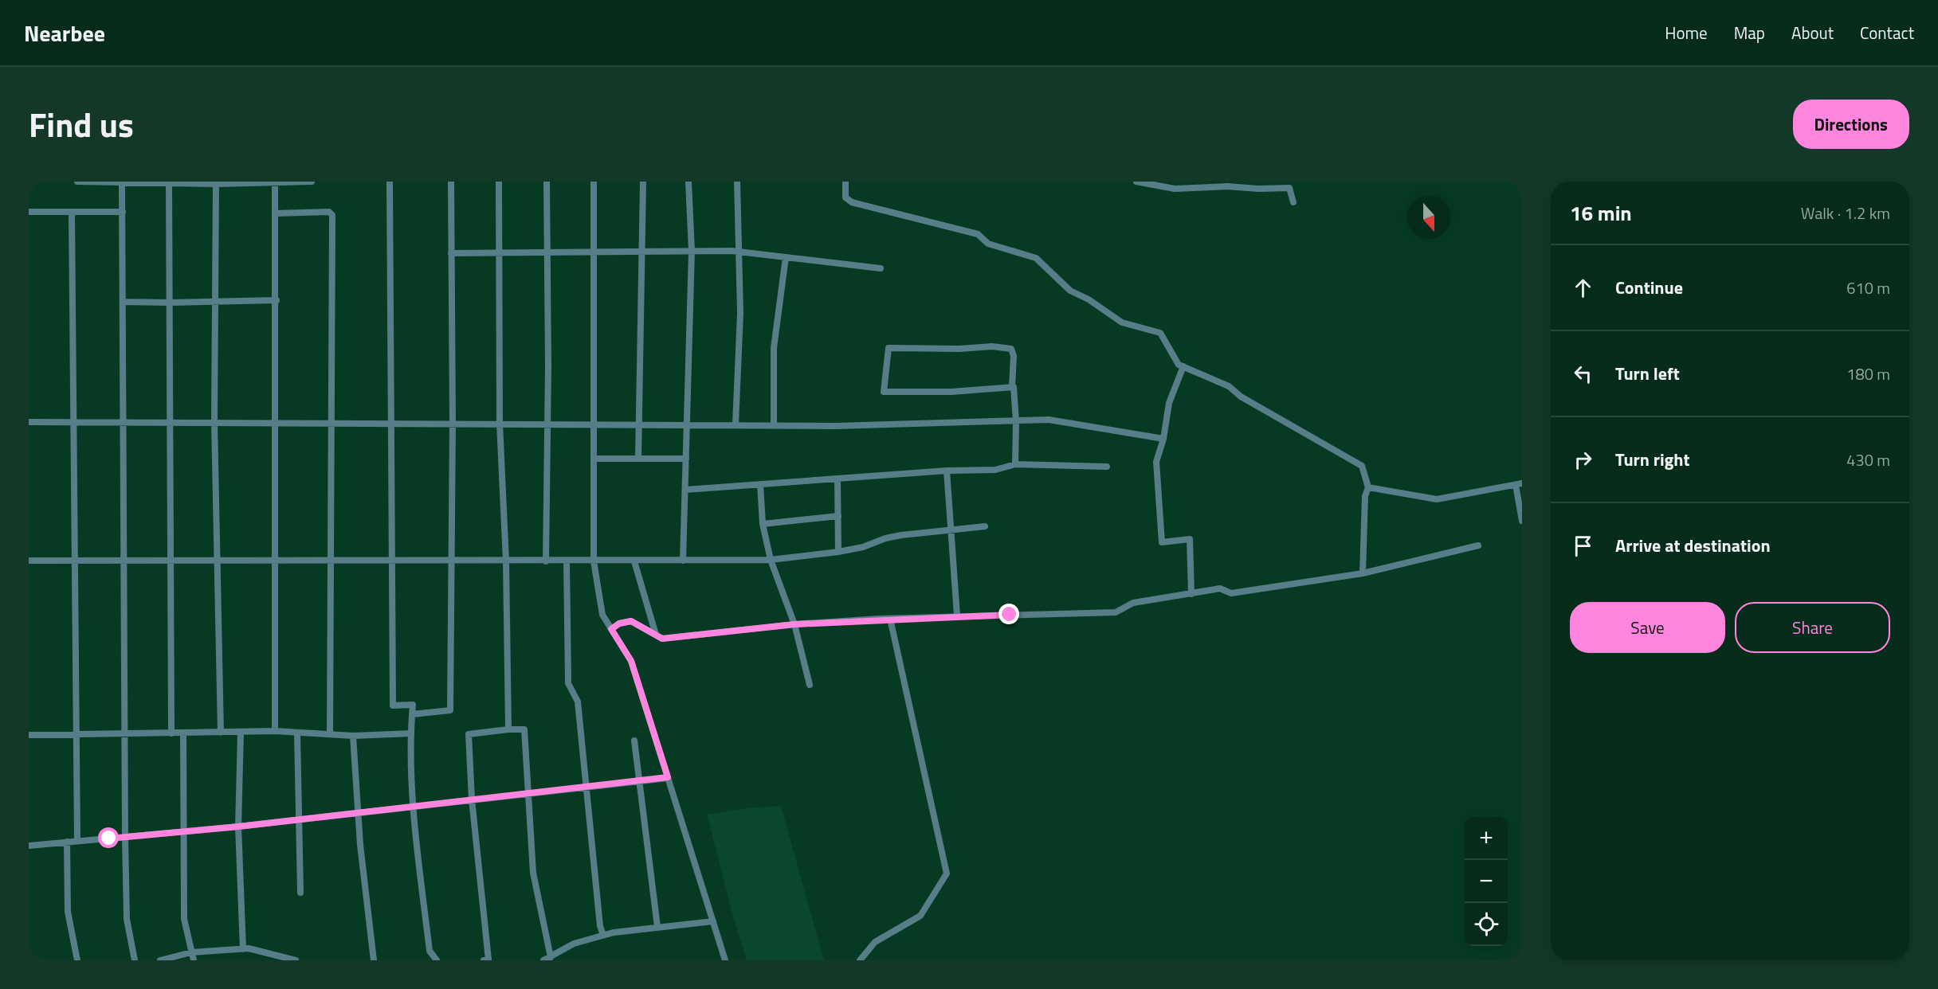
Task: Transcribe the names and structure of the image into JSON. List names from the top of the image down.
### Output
{
  "north": "bottom",
  "page": {
    "header": "Nearbee",
    "nav": [
      "Home",
      "Map",
      "About",
      "Contact"
    ],
    "title": "Find us",
    "buttons": [
      "Directions",
      ["Save", "Share"]
    ],
    "heading": ["16 min", "Walk · 1.2 km"],
    "list": [
      ["Continue", "610 m"],
      ["Turn left", "180 m"],
      ["Turn right", "430 m"],
      "Arrive at destination"
    ],
    "map_buttons": ["+", "−"]
  }
}
